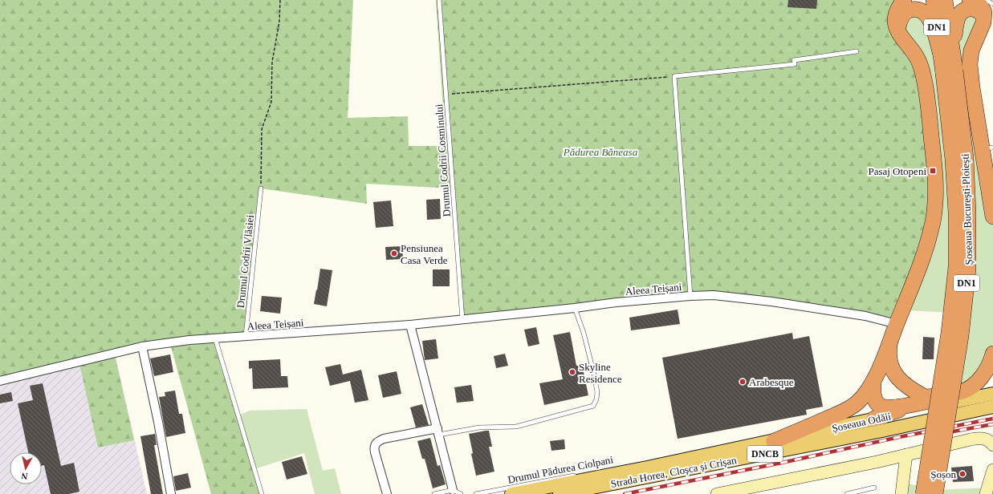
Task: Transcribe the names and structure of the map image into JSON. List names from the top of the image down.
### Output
{
  "streets": {
    "highway": ["DN1", "Șoseaua București-Ploiești"],
    "main road": ["Șoseaua Odăii", "DNCB", "Strada Horea, Cloșca și Crișan"],
    "street": ["Aleea Teișani"],
    "lane": ["Drumul Codrii Cosminului", "Drumul Codrii Vlăsiei", "Drumul Pădurea Ciolpani"]
  },
  "crossings": [
    ["Drumul Codrii Cosminului", "Aleea Teișani"],
    ["Drumul Codrii Vlăsiei", "Aleea Teișani"],
    ["Șoseaua Odăii", "Strada Horea, Cloșca și Crișan"]
  ],
  "parks": ["Pădurea Băneasa"],
  "places": {
    "transit": ["Pasaj Otopeni"],
    "other": [
      "Pensiunea Casa Verde",
      "Skyline Residence",
      "Arabesque",
      "Șoșon"
    ]
  },
  "north": "bottom"
}
